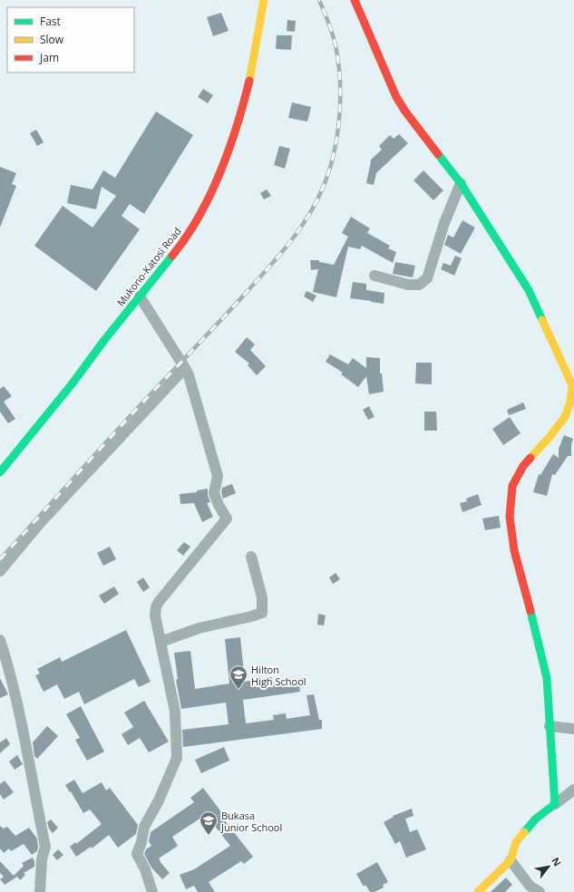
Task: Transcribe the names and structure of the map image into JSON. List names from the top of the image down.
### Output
{
  "streets": {
    "street": ["Mukono-Katosi Road"]
  },
  "places": {
    "school or university": ["Hilton High School", "Bukasa Junior School"]
  },
  "legend": ["Fast", "Slow", "Jam"],
  "north": "top right"
}
